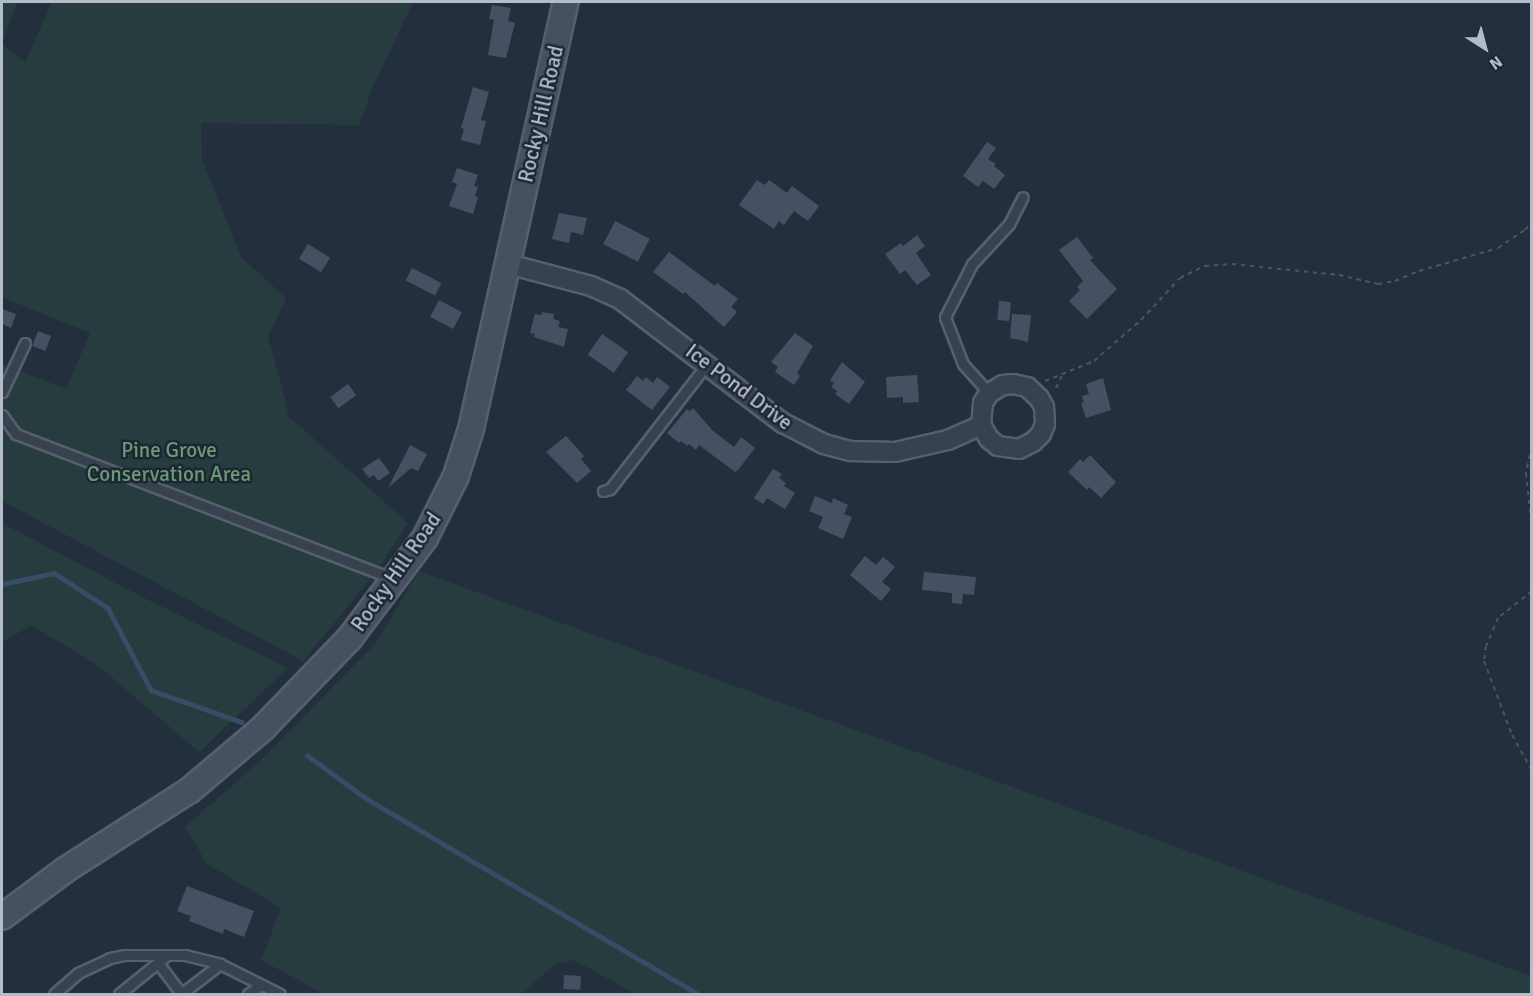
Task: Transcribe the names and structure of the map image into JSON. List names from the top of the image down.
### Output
{
  "streets": {
    "main road": ["Rocky Hill Road"],
    "street": ["Ice Pond Drive"]
  },
  "crossings": [
    ["Rocky Hill Road", "Ice Pond Drive"]
  ],
  "parks": ["Pine Grove Conservation Area"],
  "north": "bottom right"
}
